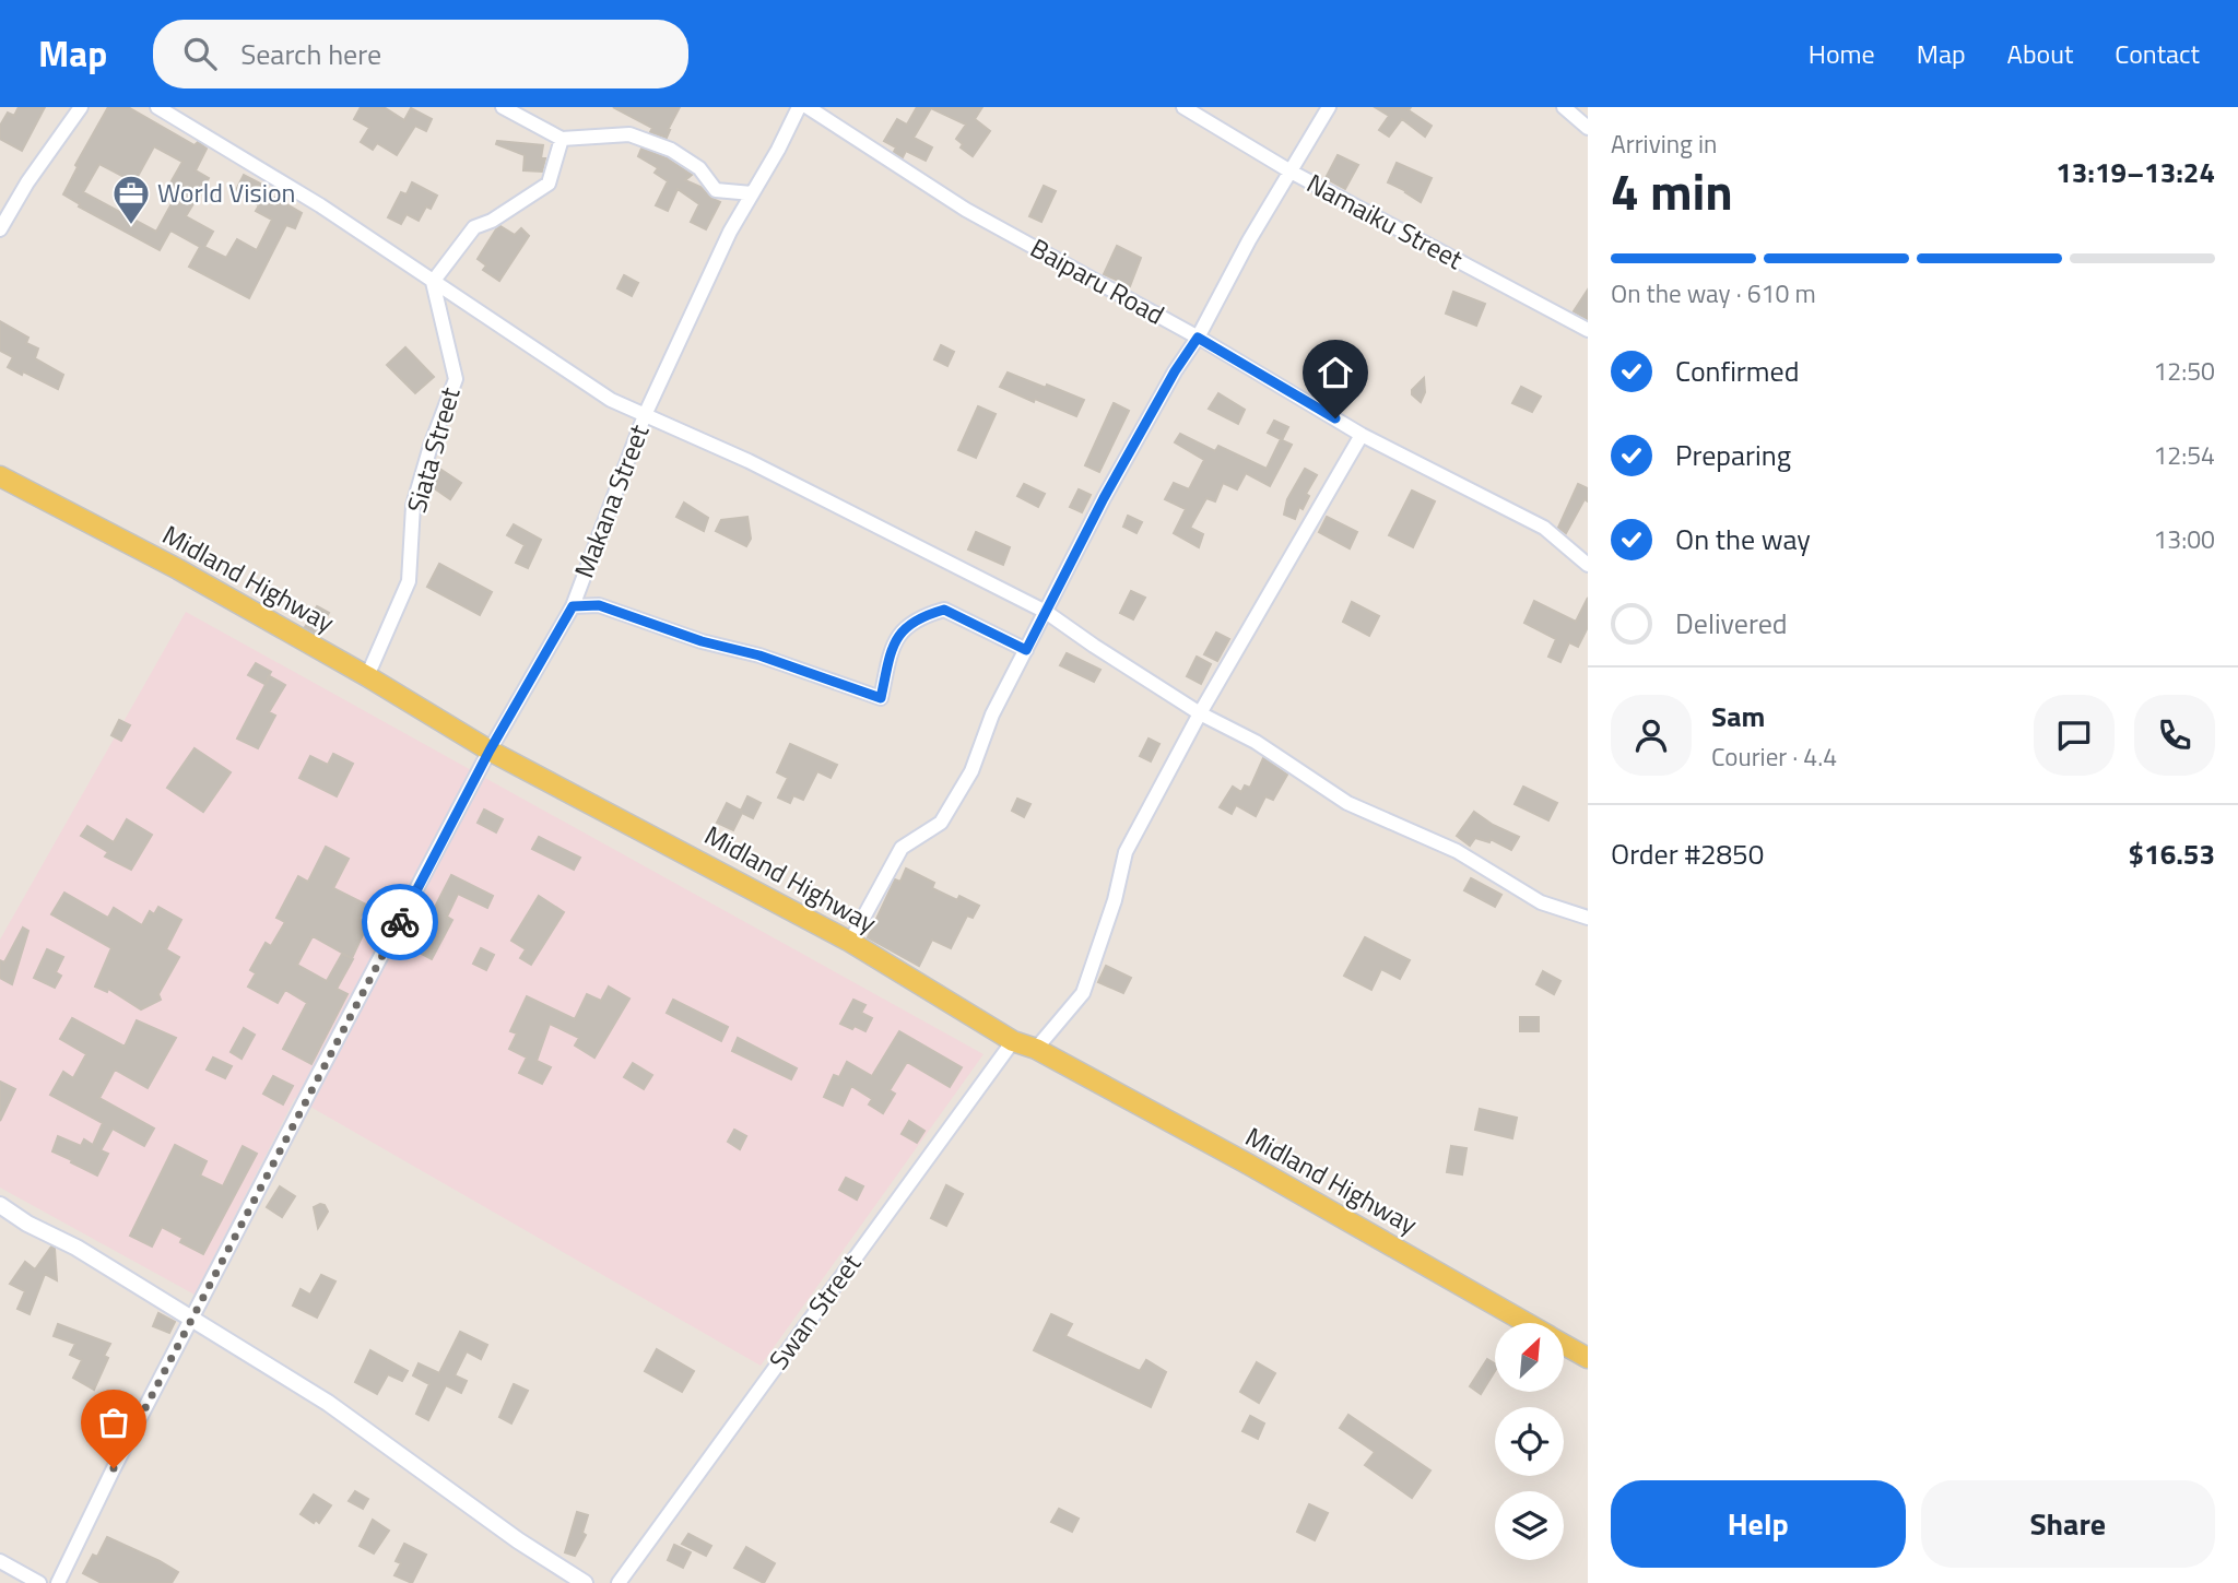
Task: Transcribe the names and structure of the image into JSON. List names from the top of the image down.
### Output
{
  "streets": {
    "main road": ["Midland Highway"],
    "street": [
      "Namaiku Street",
      "Baiparu Road",
      "Siata Street",
      "Makana Street",
      "Swan Street"
    ]
  },
  "crossings": [
    ["Siata Street", "Midland Highway"],
    ["Makana Street", "Midland Highway"],
    ["Midland Highway", "Swan Street"]
  ],
  "places": {
    "office": ["World Vision"]
  },
  "north": "top right",
  "page": {
    "header": "Map",
    "search": "Search here",
    "nav": [
      "Home",
      "Map",
      "About",
      "Contact"
    ],
    "heading": ["4 min", "Arriving in", "13:19–13:24"],
    "panel": [
      "Sam",
      "Courier · 4.4",
      "Order #2850",
      "$16.53"
    ],
    "bar": "On the way · 610 m",
    "list": [
      ["Confirmed", "12:50"],
      ["Preparing", "12:54"],
      ["On the way", "13:00"],
      "Delivered"
    ],
    "buttons": ["Help", "Share"]
  }
}
